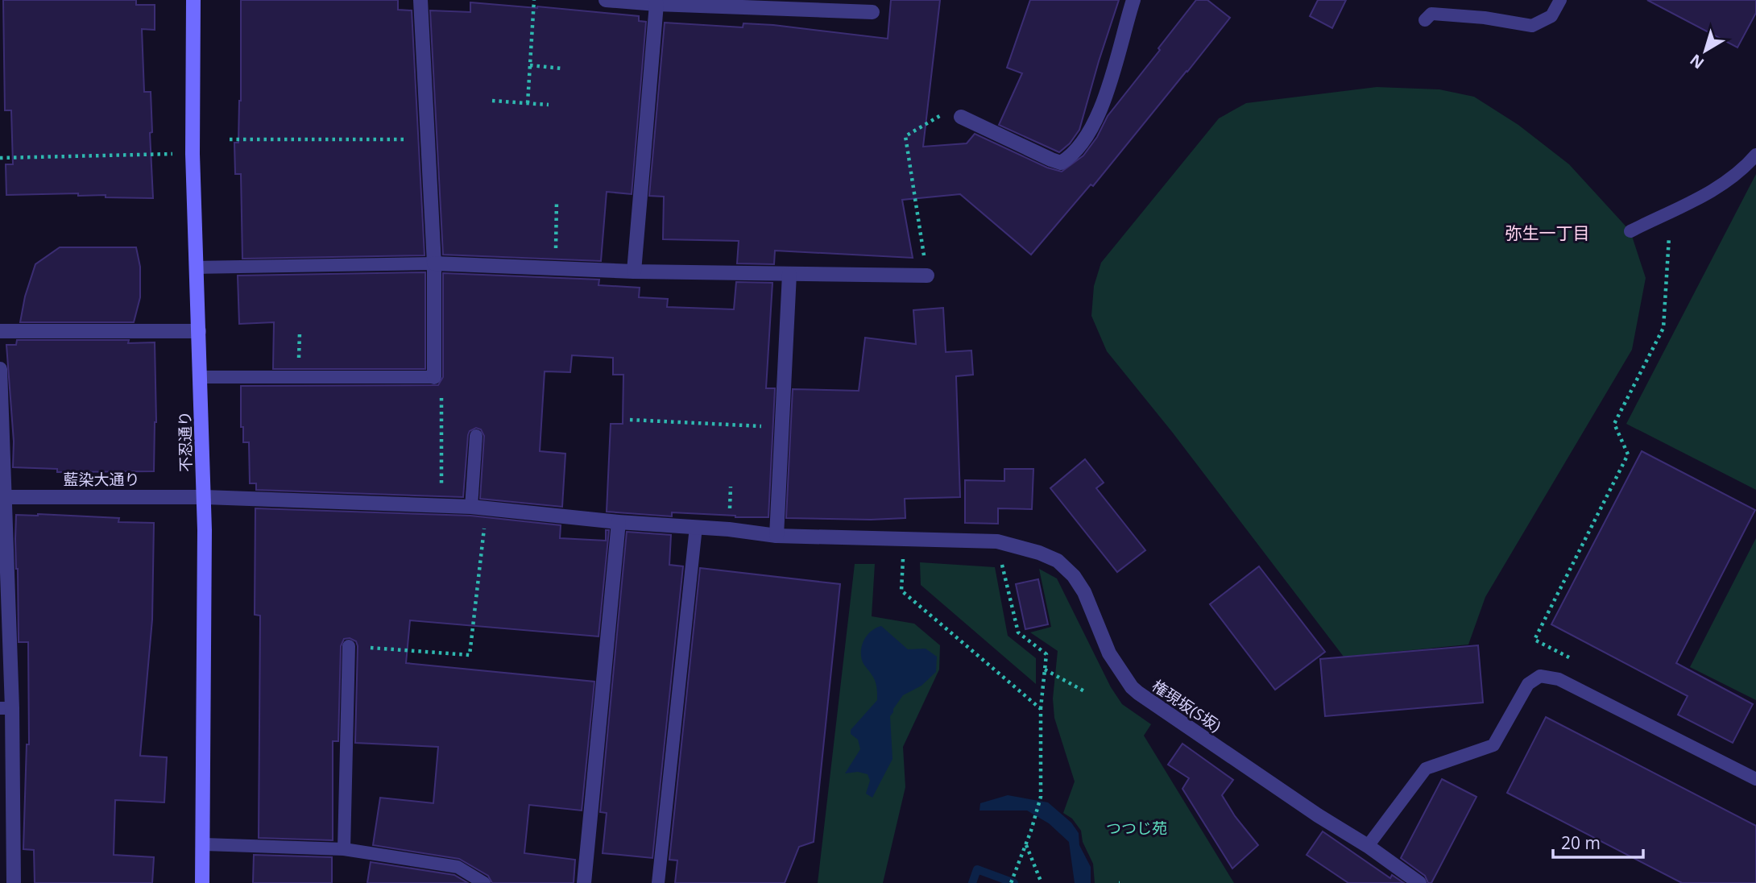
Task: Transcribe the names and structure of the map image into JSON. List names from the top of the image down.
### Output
{
  "streets": {
    "main road": ["不忍通り"],
    "street": ["藍染大通り", "権現坂(S坂)"]
  },
  "crossings": [
    ["不忍通り", "藍染大通り"],
    ["藍染大通り", "権現坂(S坂)"]
  ],
  "districts": ["弥生一丁目"],
  "parks": ["つつじ苑"],
  "scale_bar": "20 m",
  "north": "bottom left"
}
